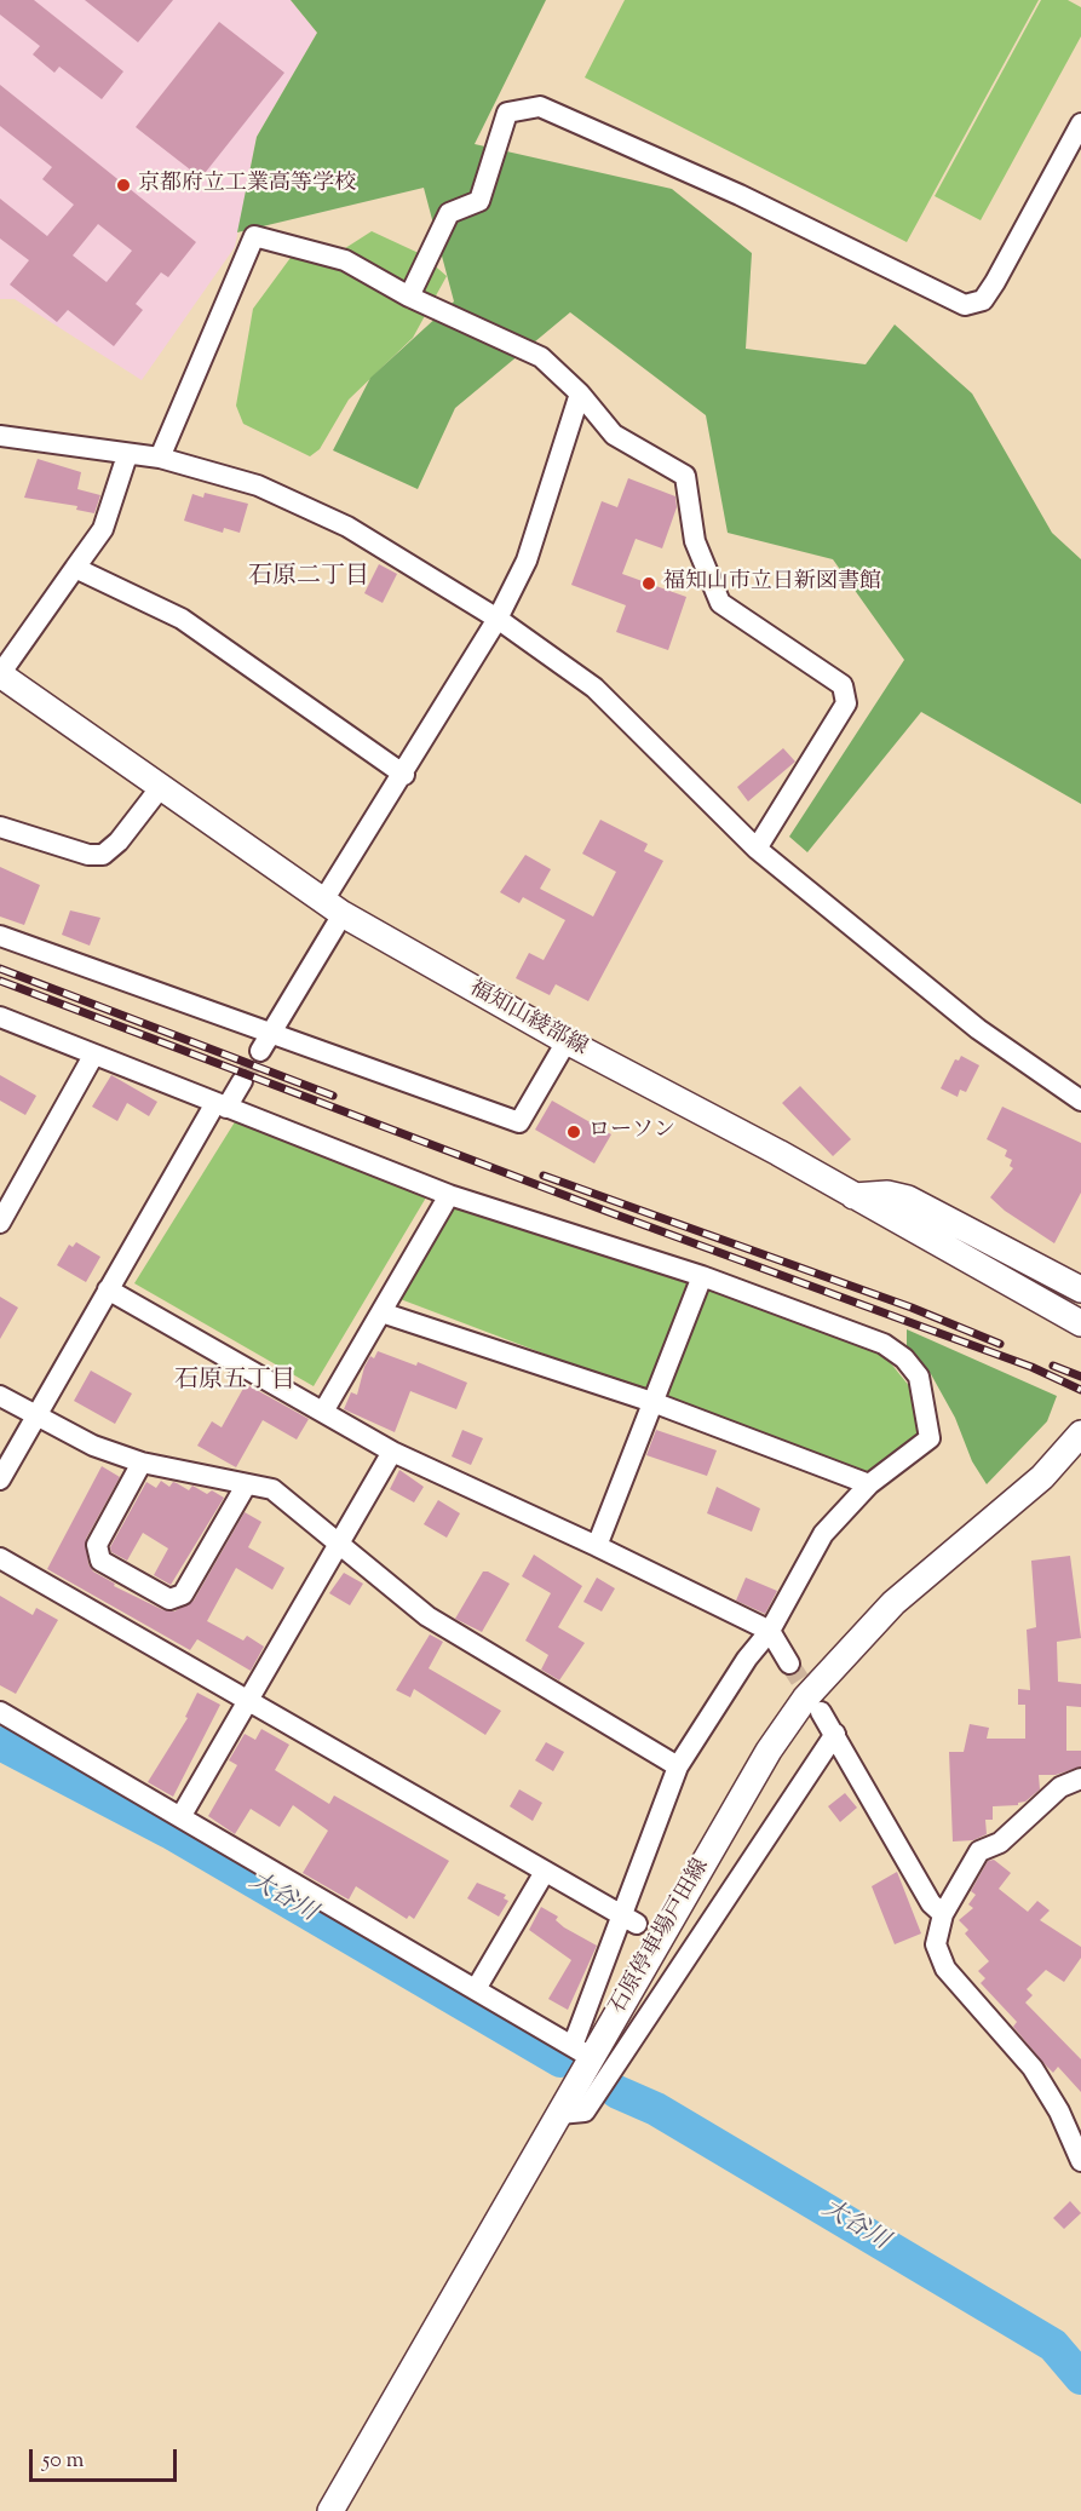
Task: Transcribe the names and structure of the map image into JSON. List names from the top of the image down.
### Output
{
  "streets": {
    "main road": ["福知山綾部線", "石原停車場戸田線"]
  },
  "districts": ["石原二丁目", "石原五丁目"],
  "water": ["大谷川"],
  "places": ["京都府立工業高等学校", "福知山市立日新図書館", "ローソン"],
  "scale_bar": "50 m"
}
